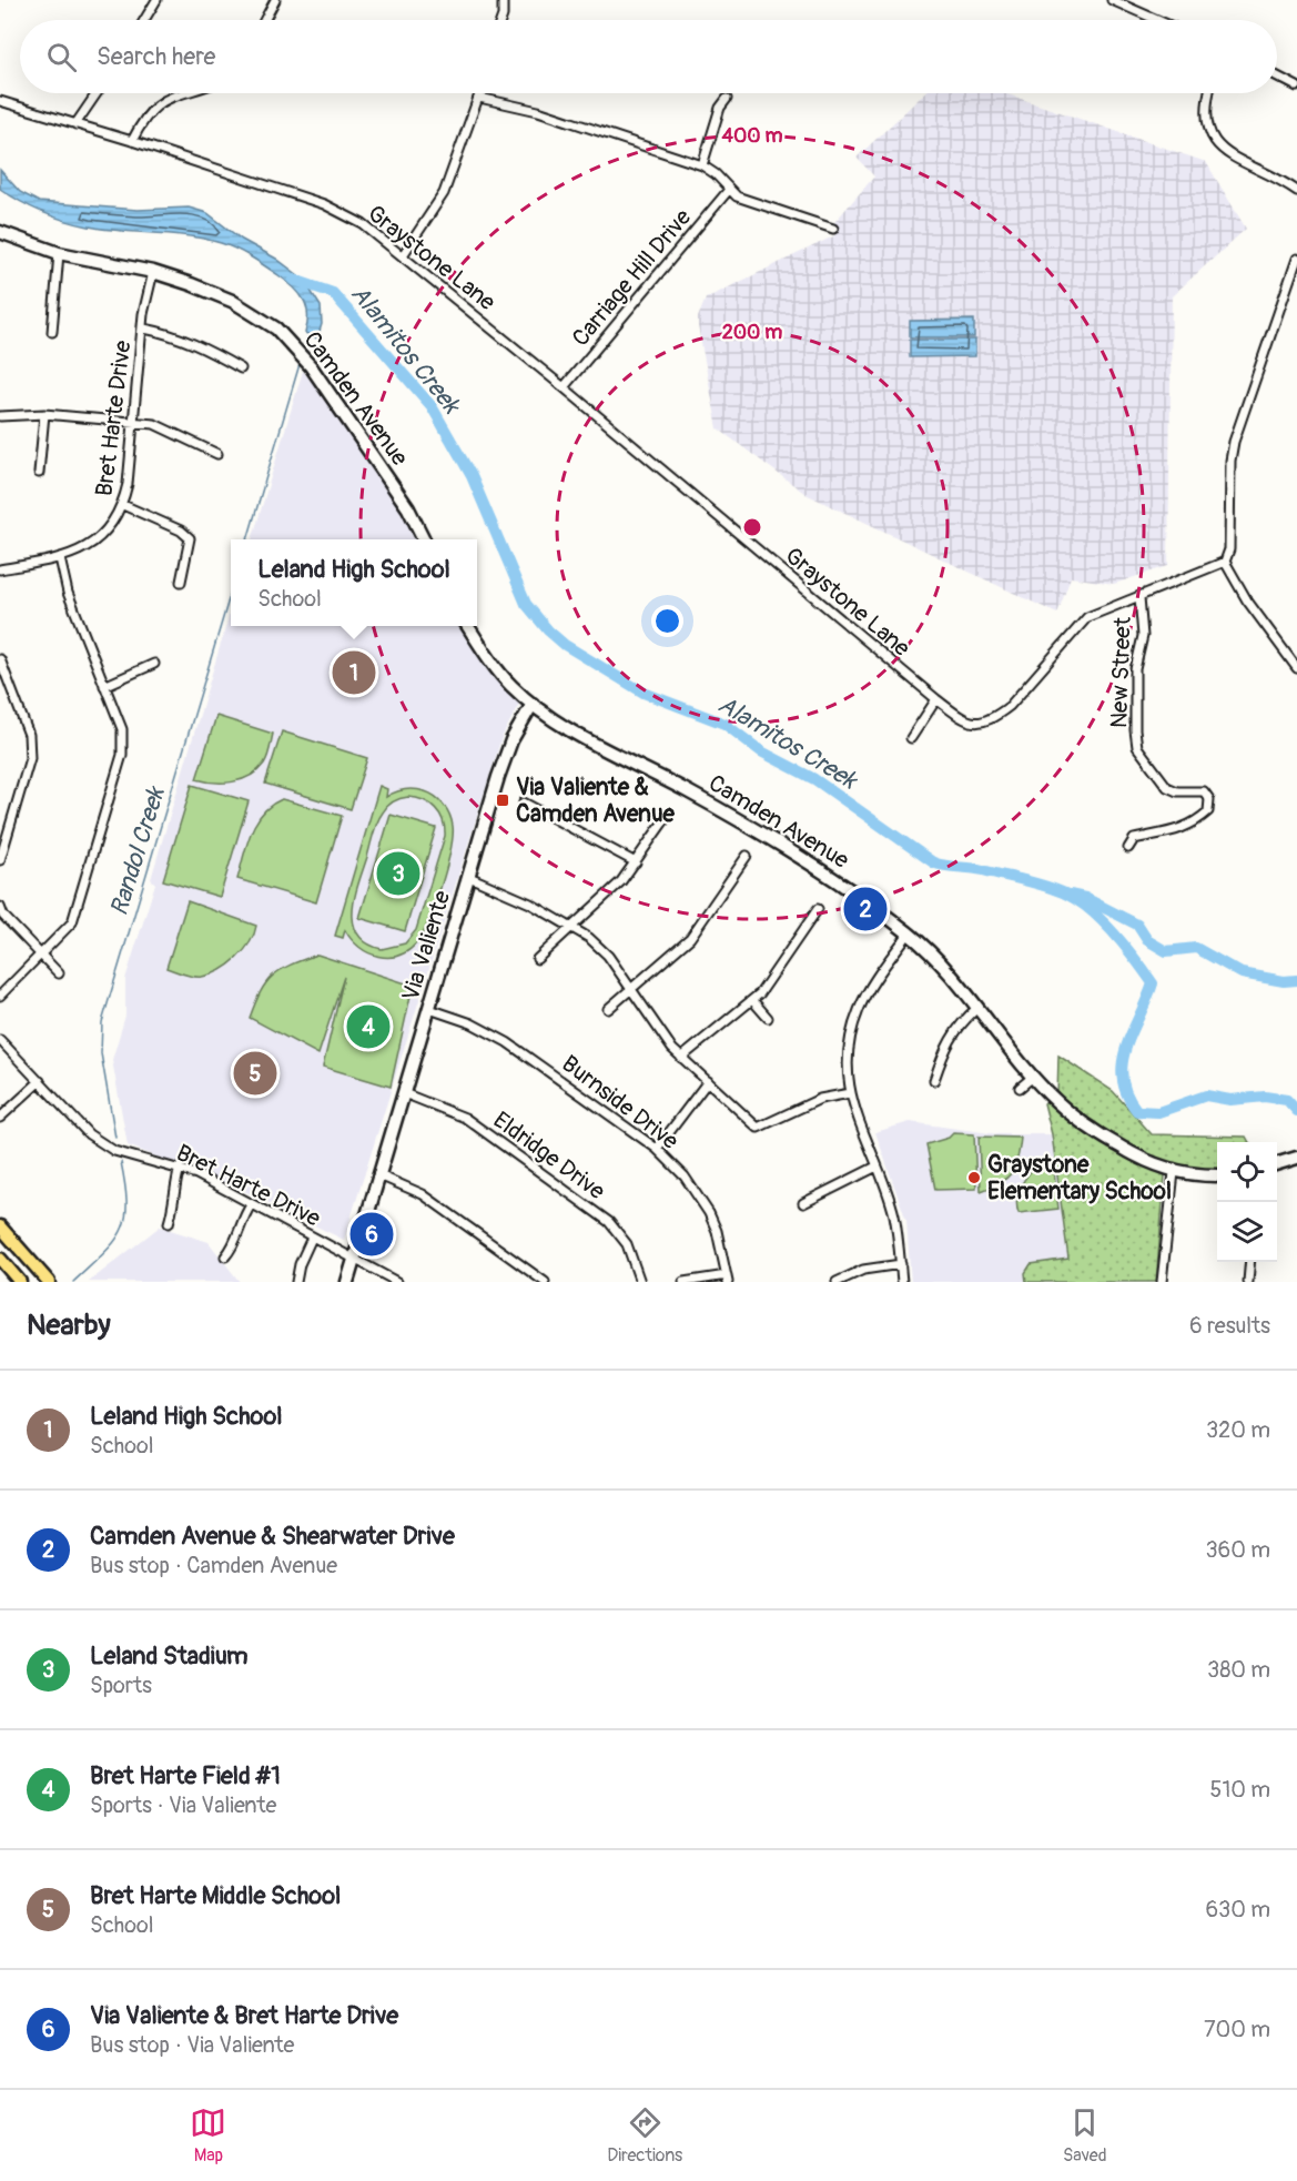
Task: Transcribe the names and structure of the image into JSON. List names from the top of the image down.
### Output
{
  "streets": {
    "street": [
      "Graystone Lane",
      "Carriage Hill Drive",
      "Camden Avenue",
      "Bret Harte Drive",
      "New Street",
      "Via Valiente",
      "Burnside Drive",
      "Eldridge Drive"
    ]
  },
  "crossings": [
    ["Graystone Lane", "Carriage Hill Drive"],
    ["Graystone Lane", "New Street"],
    ["Camden Avenue", "Bret Harte Drive"],
    ["Camden Avenue", "Via Valiente"],
    ["Bret Harte Drive", "Via Valiente"],
    ["Via Valiente", "Burnside Drive"],
    ["Via Valiente", "Eldridge Drive"]
  ],
  "water": ["Alamitos Creek", "Randol Creek"],
  "places": {
    "transit": ["Via Valiente & Camden Avenue"],
    "other": ["Graystone Elementary School"]
  },
  "page": {
    "search": "Search here",
    "popup": ["Leland High School", "School"],
    "pins": [
      "1",
      "3",
      "2",
      "4",
      "5",
      "6"
    ],
    "heading": ["Nearby", "6 results"],
    "list": [
      {
        "mark": "1",
        "name": "Leland High School",
        "note": "School",
        "value": "320 m"
      },
      {
        "mark": "2",
        "name": "Camden Avenue & Shearwater Drive",
        "note": "Bus stop · Camden Avenue",
        "value": "360 m"
      },
      {
        "mark": "3",
        "name": "Leland Stadium",
        "note": "Sports",
        "value": "380 m"
      },
      {
        "mark": "4",
        "name": "Bret Harte Field #1",
        "note": "Sports · Via Valiente",
        "value": "510 m"
      },
      {
        "mark": "5",
        "name": "Bret Harte Middle School",
        "note": "School",
        "value": "630 m"
      },
      {
        "mark": "6",
        "name": "Via Valiente & Bret Harte Drive",
        "note": "Bus stop · Via Valiente",
        "value": "700 m"
      }
    ],
    "nav": ["Map", "Directions", "Saved"]
  },
  "rings": ["400 m", "200 m"]
}
